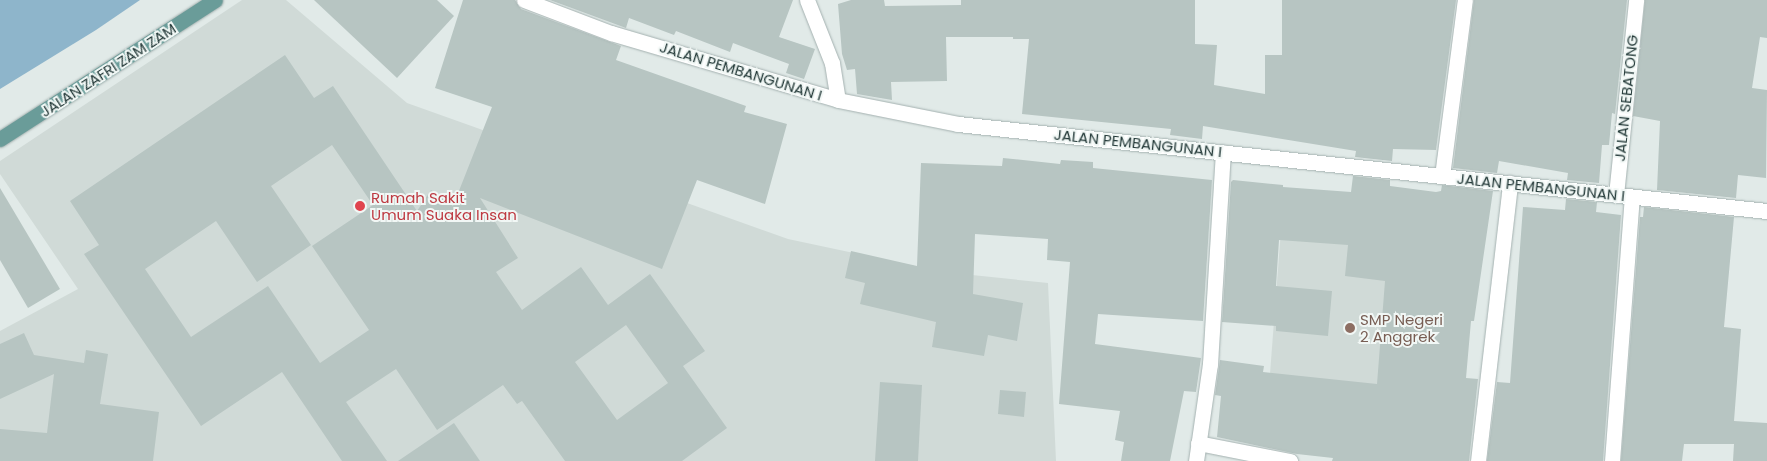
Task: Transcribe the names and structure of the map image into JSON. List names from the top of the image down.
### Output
{
  "streets": {
    "main road": ["JALAN ZAFRI ZAM ZAM"],
    "street": ["JALAN PEMBANGUNAN I", "JALAN SEBATONG"]
  },
  "crossings": [
    ["JALAN PEMBANGUNAN I", "JALAN SEBATONG"]
  ],
  "places": ["Rumah Sakit Umum Suaka Insan", "SMP Negeri 2 Anggrek"]
}
